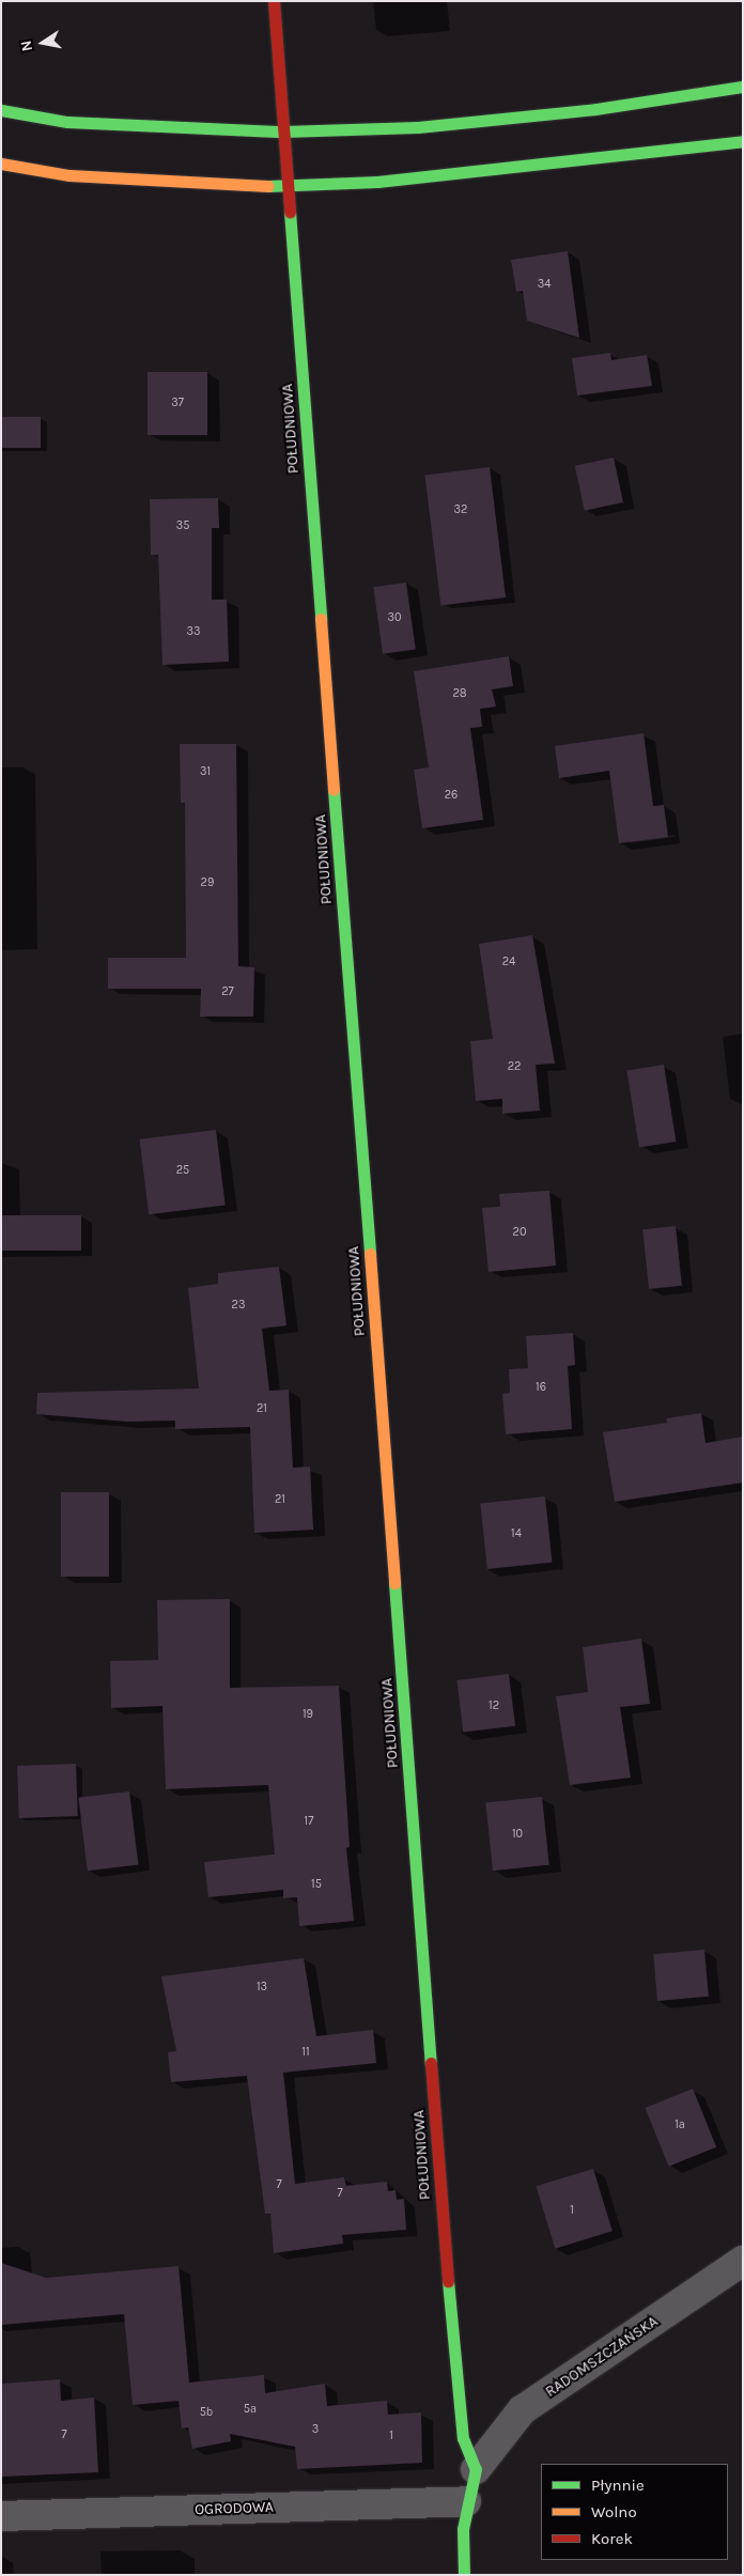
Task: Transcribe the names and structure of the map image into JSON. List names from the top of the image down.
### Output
{
  "streets": {
    "street": ["POŁUDNIOWA", "RADOMSZCZAŃSKA", "OGRODOWA"]
  },
  "crossings": [
    ["POŁUDNIOWA", "RADOMSZCZAŃSKA"]
  ],
  "house_numbers": [
    "34",
    "37",
    "32",
    "35",
    "30",
    "33",
    "28",
    "31",
    "26",
    "29",
    "24",
    "27",
    "22",
    "25",
    "20",
    "23",
    "16",
    "21",
    "21",
    "14",
    "12",
    "19",
    "17",
    "10",
    "15",
    "13",
    "11",
    "1a",
    "7",
    "7",
    "1",
    "5a",
    "5b",
    "3",
    "7",
    "1"
  ],
  "legend": ["Płynnie", "Wolno", "Korek"],
  "north": "left"
}
